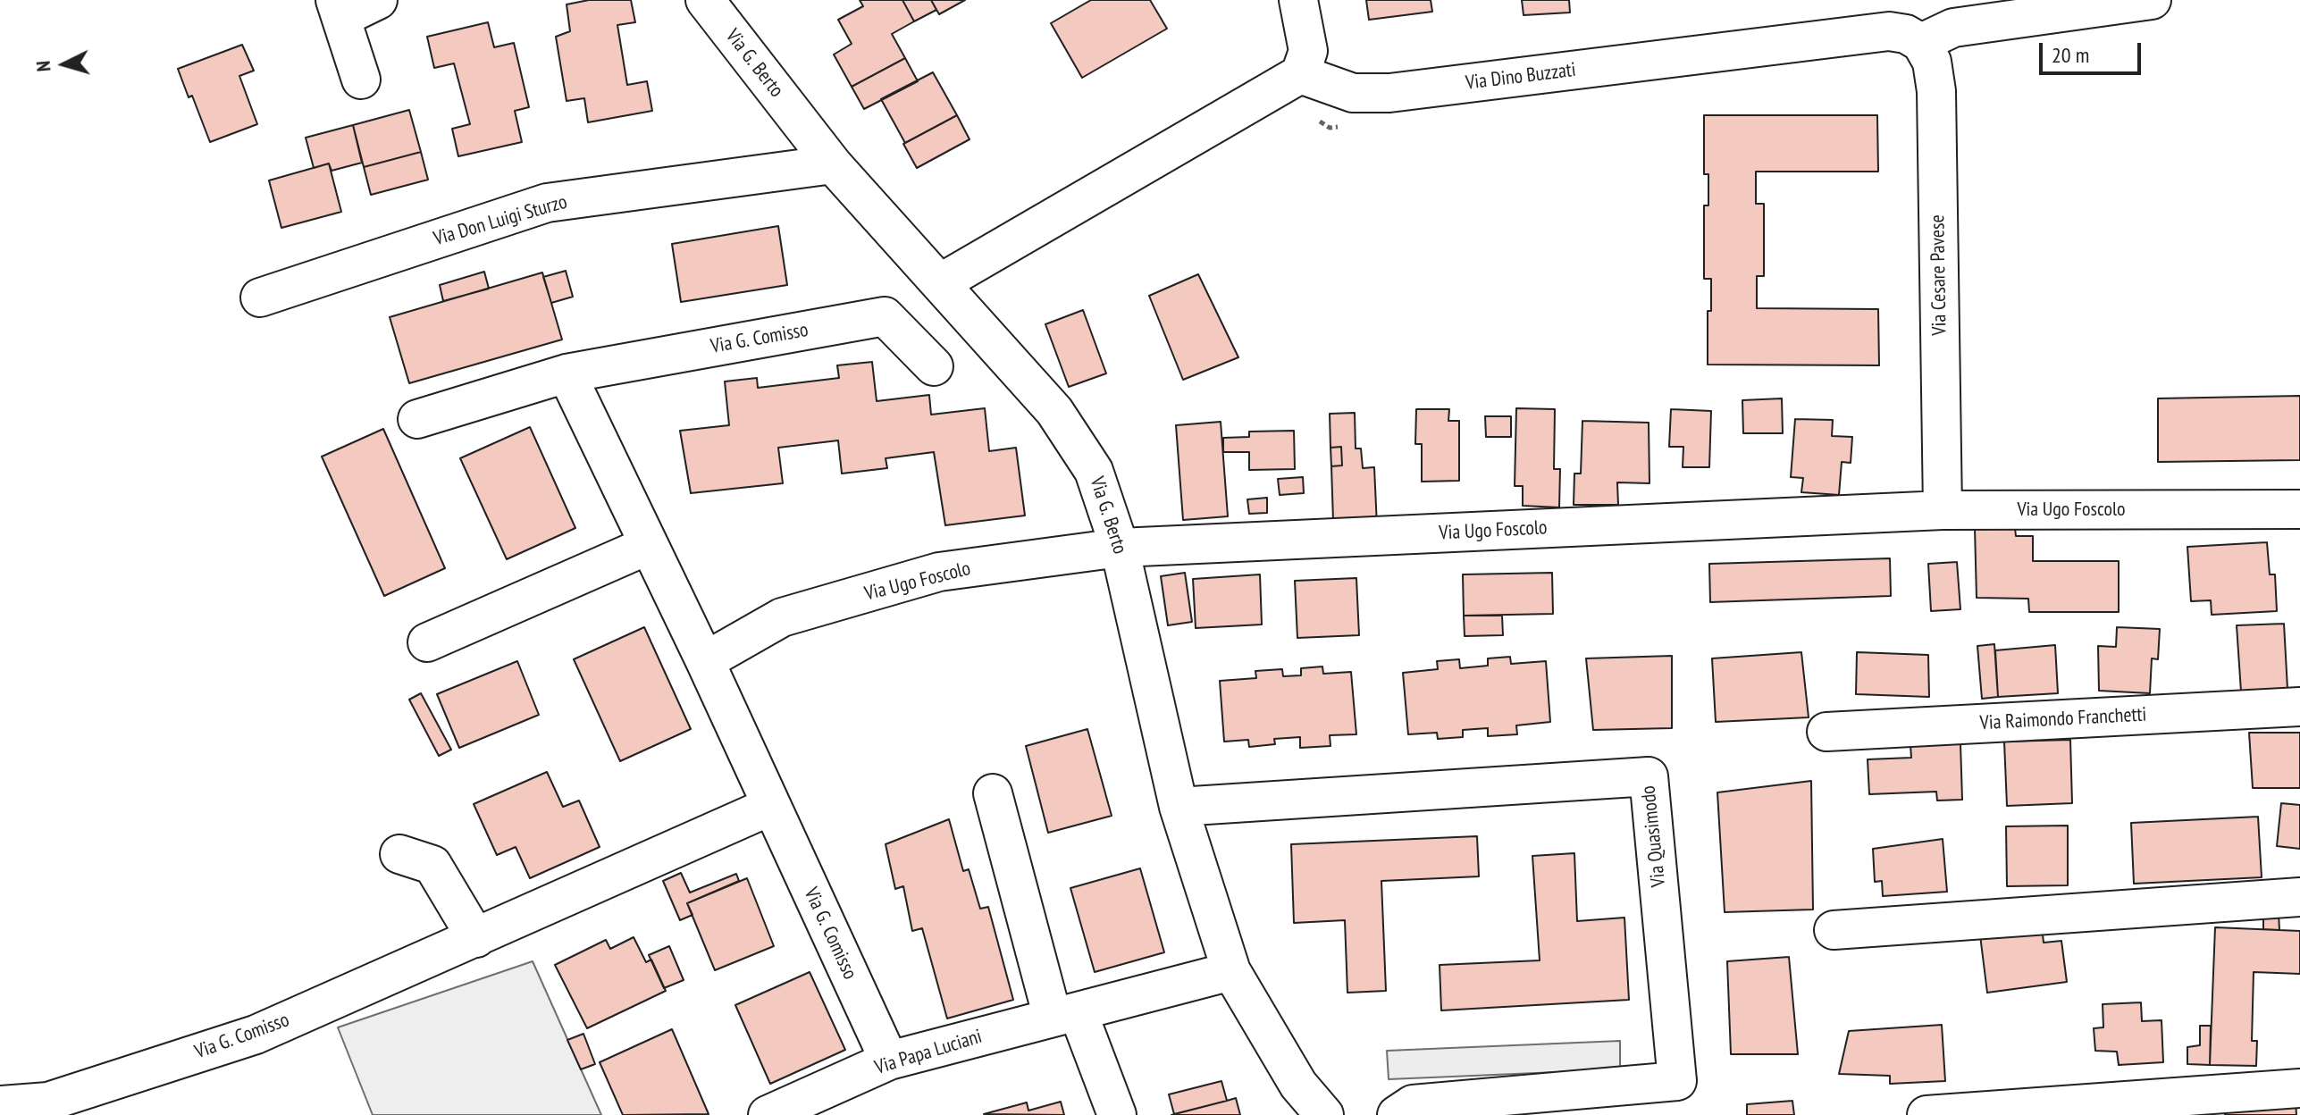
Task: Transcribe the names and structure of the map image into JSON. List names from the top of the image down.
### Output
{
  "streets": {
    "street": [
      "Via G. Berto",
      "Via Dino Buzzati",
      "Via Don Luigi Sturzo",
      "Via Cesare Pavese",
      "Via G. Comisso",
      "Via Ugo Foscolo",
      "Via Raimondo Franchetti",
      "Via Quasimodo",
      "Via Papa Luciani"
    ]
  },
  "crossings": [
    ["Via G. Berto", "Via Don Luigi Sturzo"],
    ["Via G. Berto", "Via Ugo Foscolo"],
    ["Via G. Berto", "Via Quasimodo"],
    ["Via G. Berto", "Via Papa Luciani"],
    ["Via Dino Buzzati", "Via Cesare Pavese"],
    ["Via Cesare Pavese", "Via Ugo Foscolo"],
    ["Via G. Comisso", "Via Ugo Foscolo"],
    ["Via G. Comisso", "Via Papa Luciani"]
  ],
  "scale_bar": "20 m",
  "north": "left"
}
